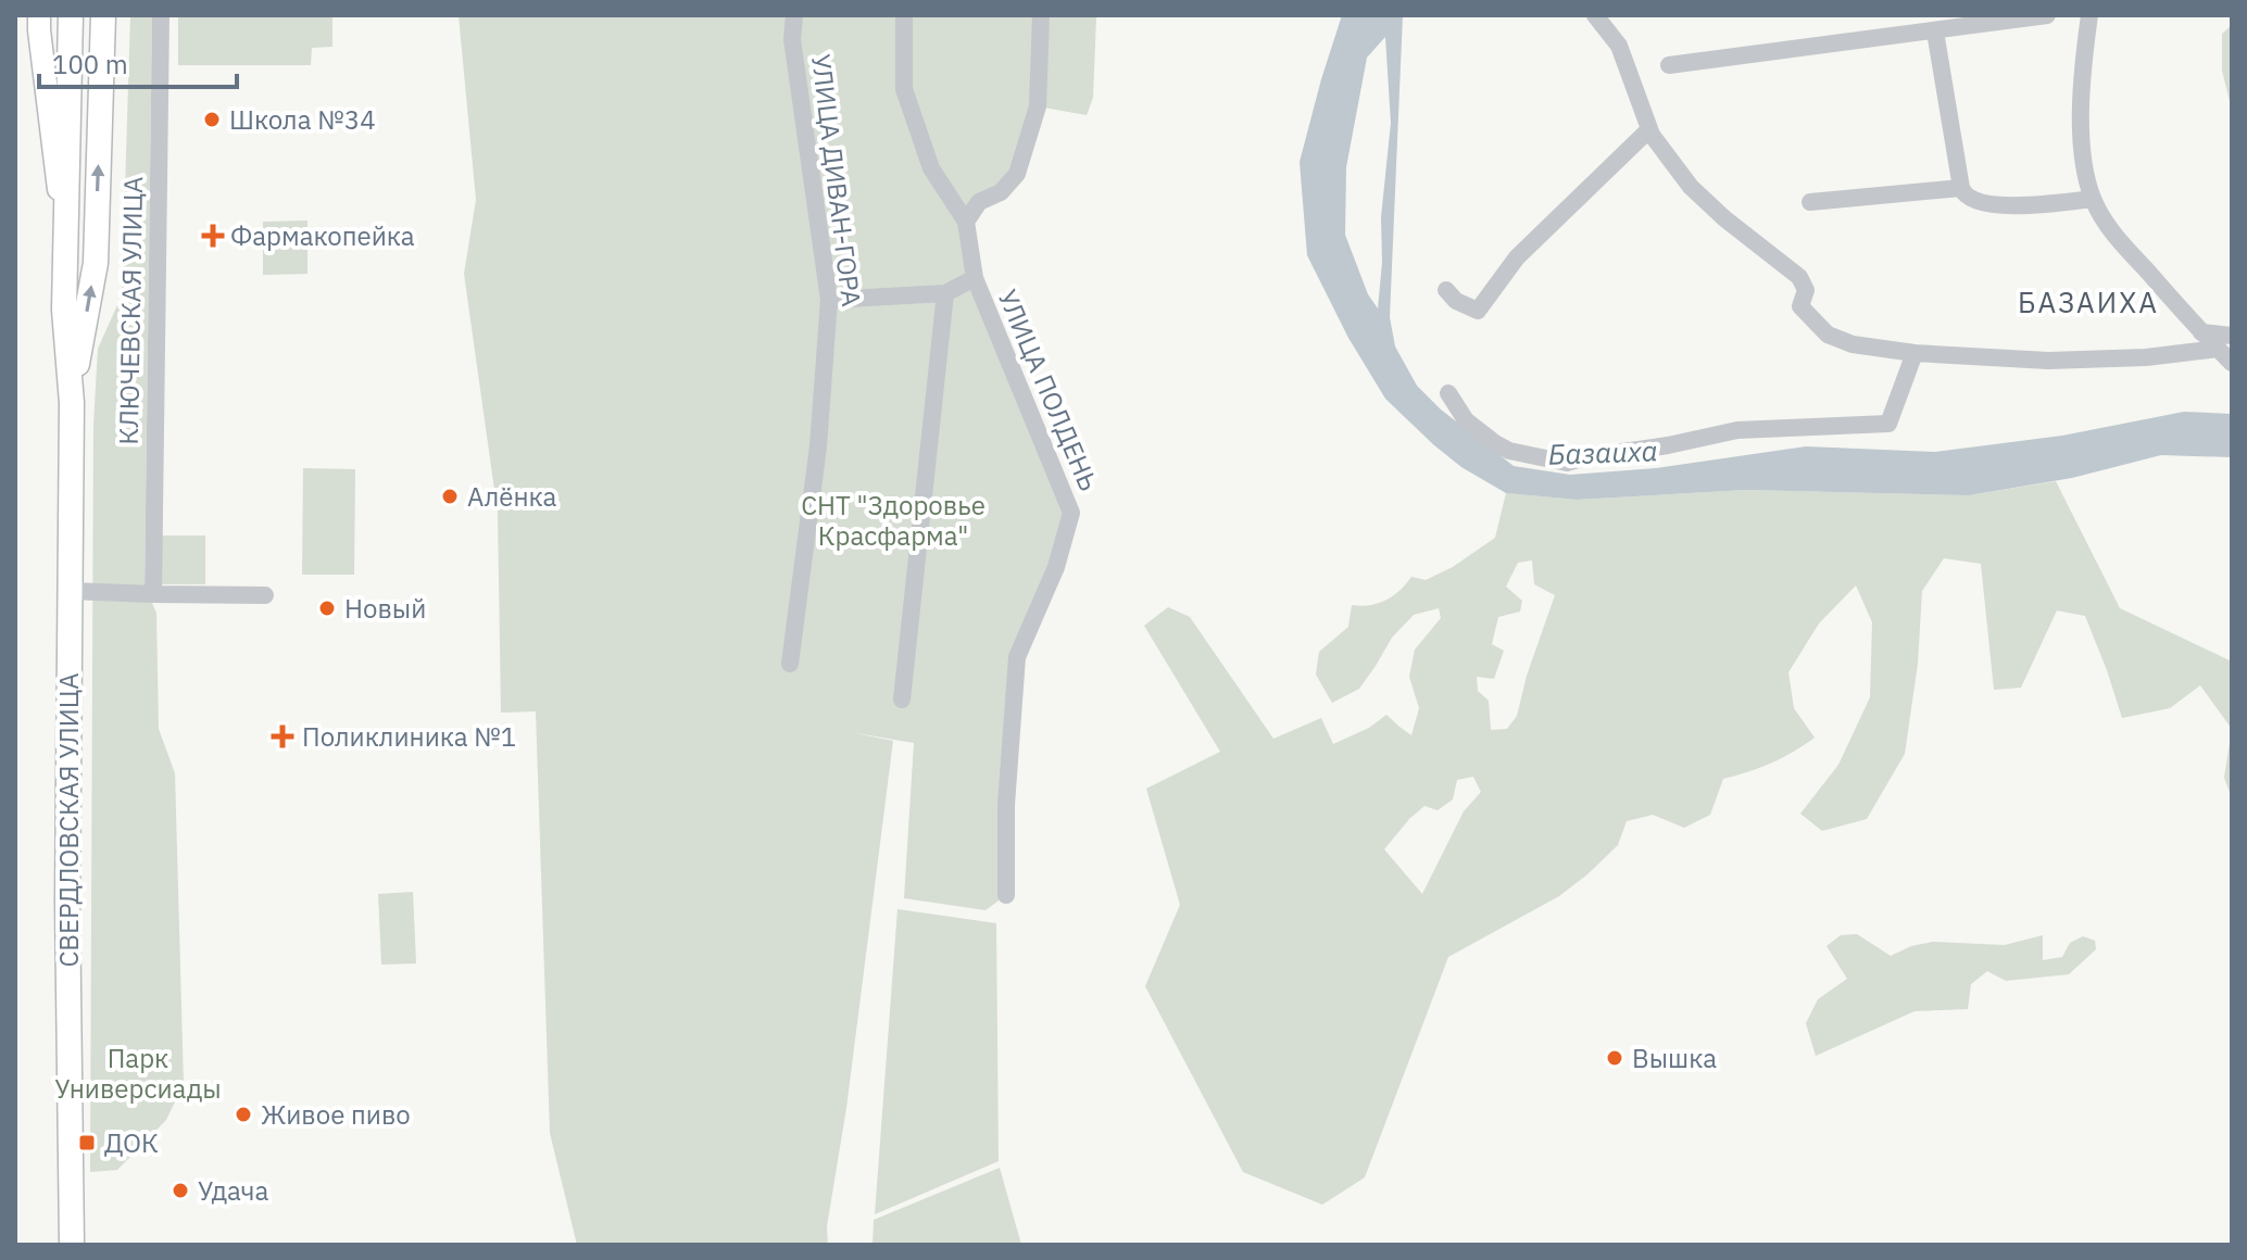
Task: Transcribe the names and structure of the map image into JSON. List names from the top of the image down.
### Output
{
  "streets": {
    "highway": ["СВЕРДЛОВСКАЯ УЛИЦА"],
    "street": ["УЛИЦА ДИВАН-ГОРА", "КЛЮЧЕВСКАЯ УЛИЦА", "УЛИЦА ПОЛДЕНЬ"]
  },
  "districts": ["БАЗАИХА"],
  "water": ["Базаиха"],
  "parks": ["СНТ \"Здоровье Красфарма\"", "Парк Универсиады"],
  "places": {
    "other": [
      "Школа №34",
      "Алёнка",
      "Новый",
      "Вышка",
      "Живое пиво",
      "Удача"
    ],
    "health": ["Фармакопейка", "Поликлиника №1"],
    "transit": ["ДОК"]
  },
  "scale_bar": "100 m"
}
